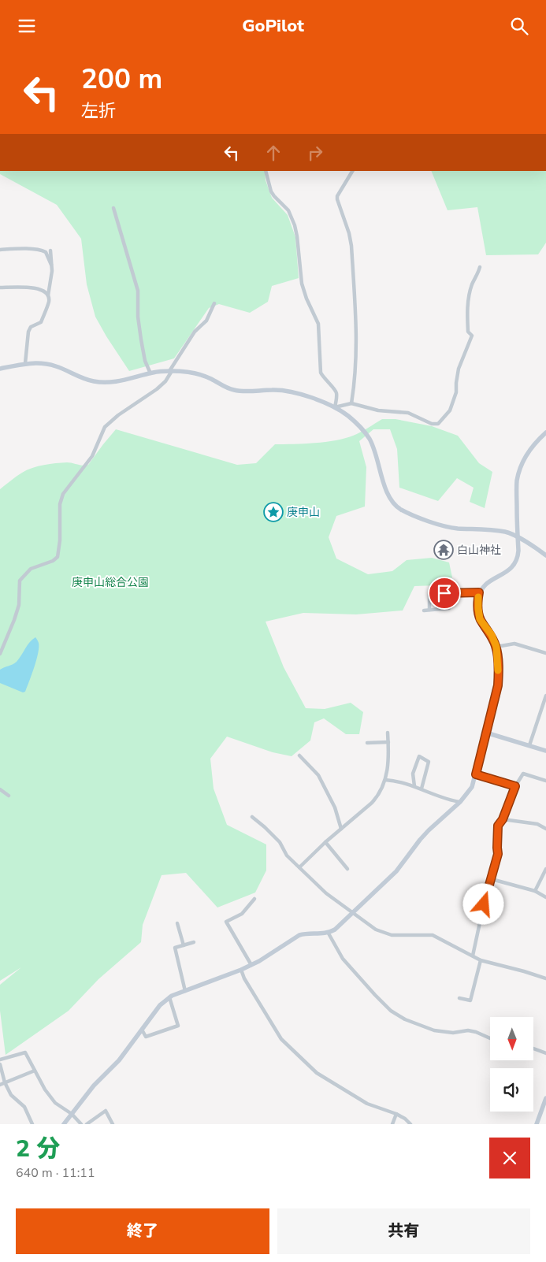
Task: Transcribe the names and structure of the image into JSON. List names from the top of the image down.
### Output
{
  "parks": ["庚申山総合公園"],
  "places": {
    "place": ["庚申山"],
    "temple": ["白山神社"]
  },
  "north": "bottom",
  "page": {
    "header": "GoPilot",
    "turn": ["200 m", "左折"],
    "heading": ["2 分", "640 m · 11:11"],
    "buttons": ["終了", "共有"]
  }
}
